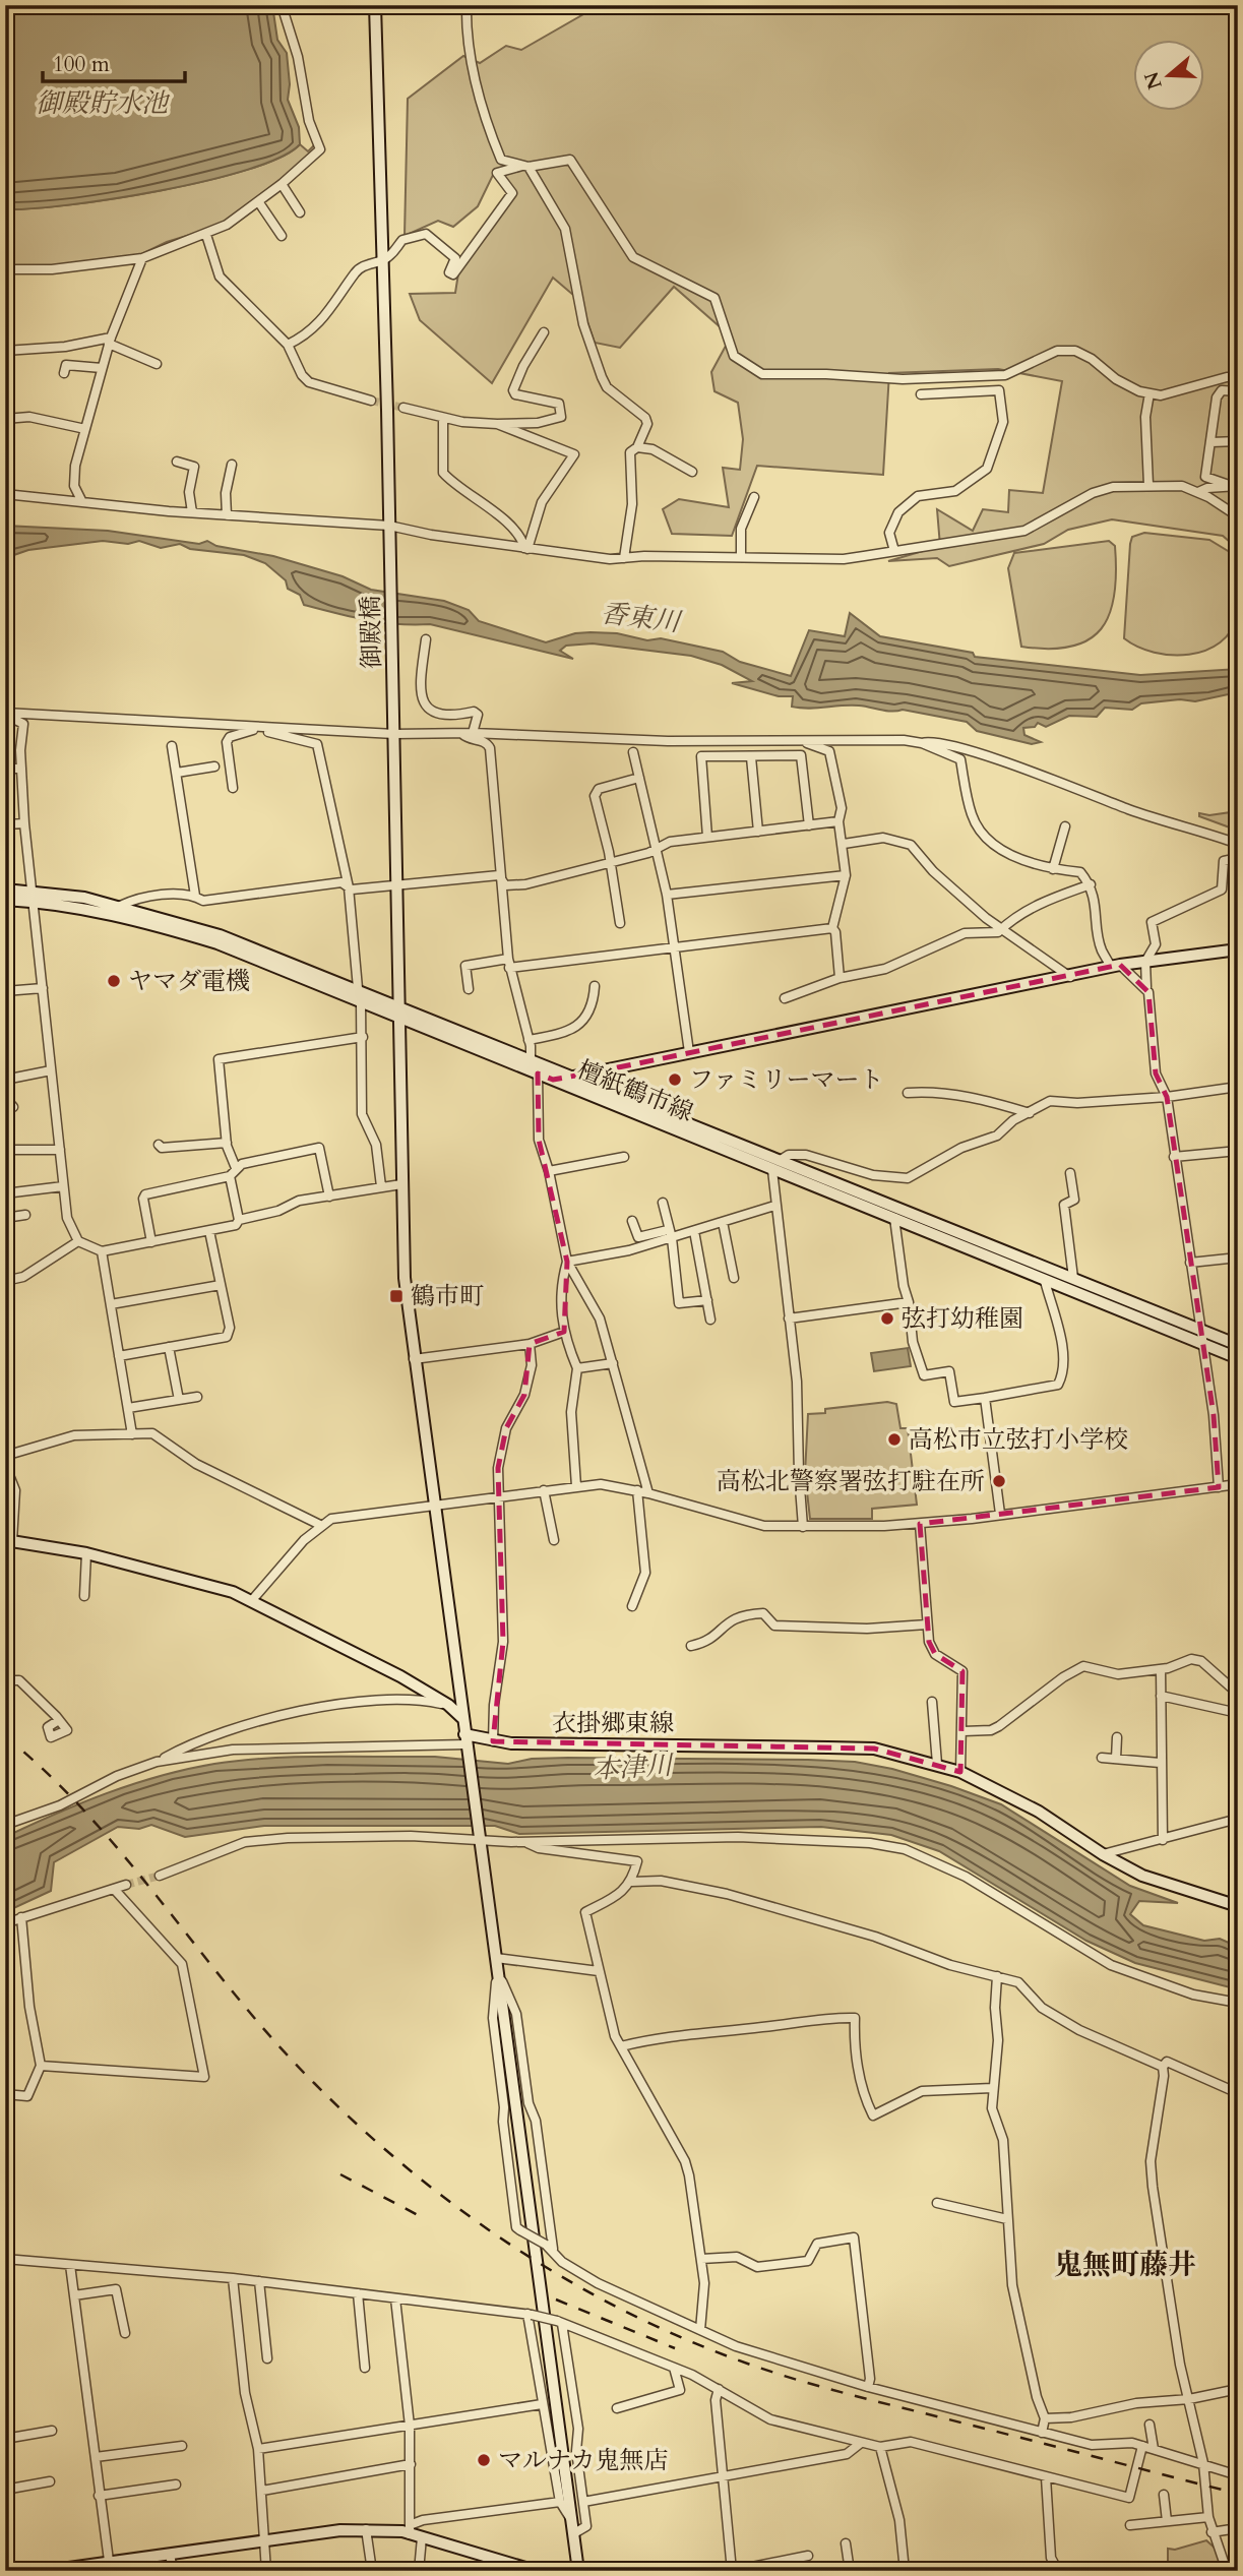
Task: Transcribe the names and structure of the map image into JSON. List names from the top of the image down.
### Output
{
  "streets": {
    "main road": ["御殿橋", "檀紙鶴市線", "衣掛郷東線"]
  },
  "crossings": [
    ["御殿橋", "檀紙鶴市線"]
  ],
  "districts": ["鬼無町藤井"],
  "water": ["御殿貯水池", "香東川", "本津川"],
  "places": {
    "other": [
      "ヤマダ電機",
      "ファミリーマート",
      "弦打幼稚園",
      "高松市立弦打小学校",
      "高松北警察署弦打駐在所",
      "マルナカ鬼無店"
    ],
    "transit": ["鶴市町"]
  },
  "scale_bar": "100 m",
  "north": "left"
}
